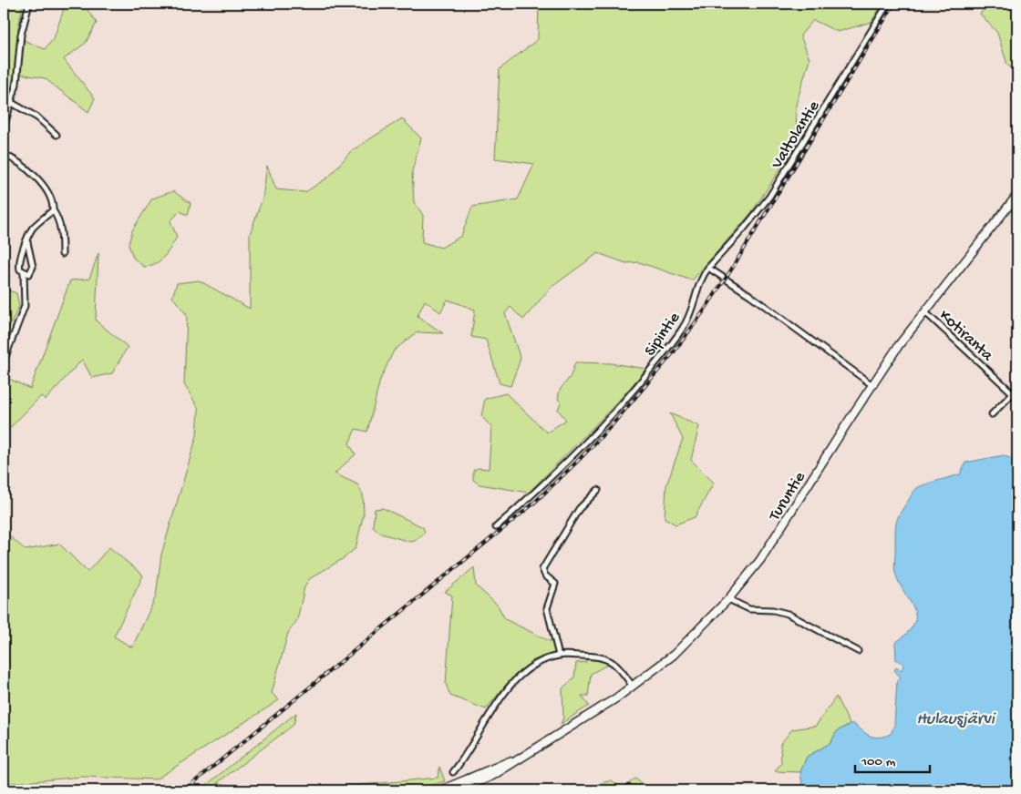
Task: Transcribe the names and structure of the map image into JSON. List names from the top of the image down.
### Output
{
  "streets": {
    "main road": ["Turuntie"],
    "street": ["Valtolantie", "Sipintie", "Kotiranta"]
  },
  "crossings": [
    ["Valtolantie", "Sipintie"],
    ["Kotiranta", "Turuntie"]
  ],
  "water": ["Hulausjärvi"],
  "scale_bar": "100 m"
}
